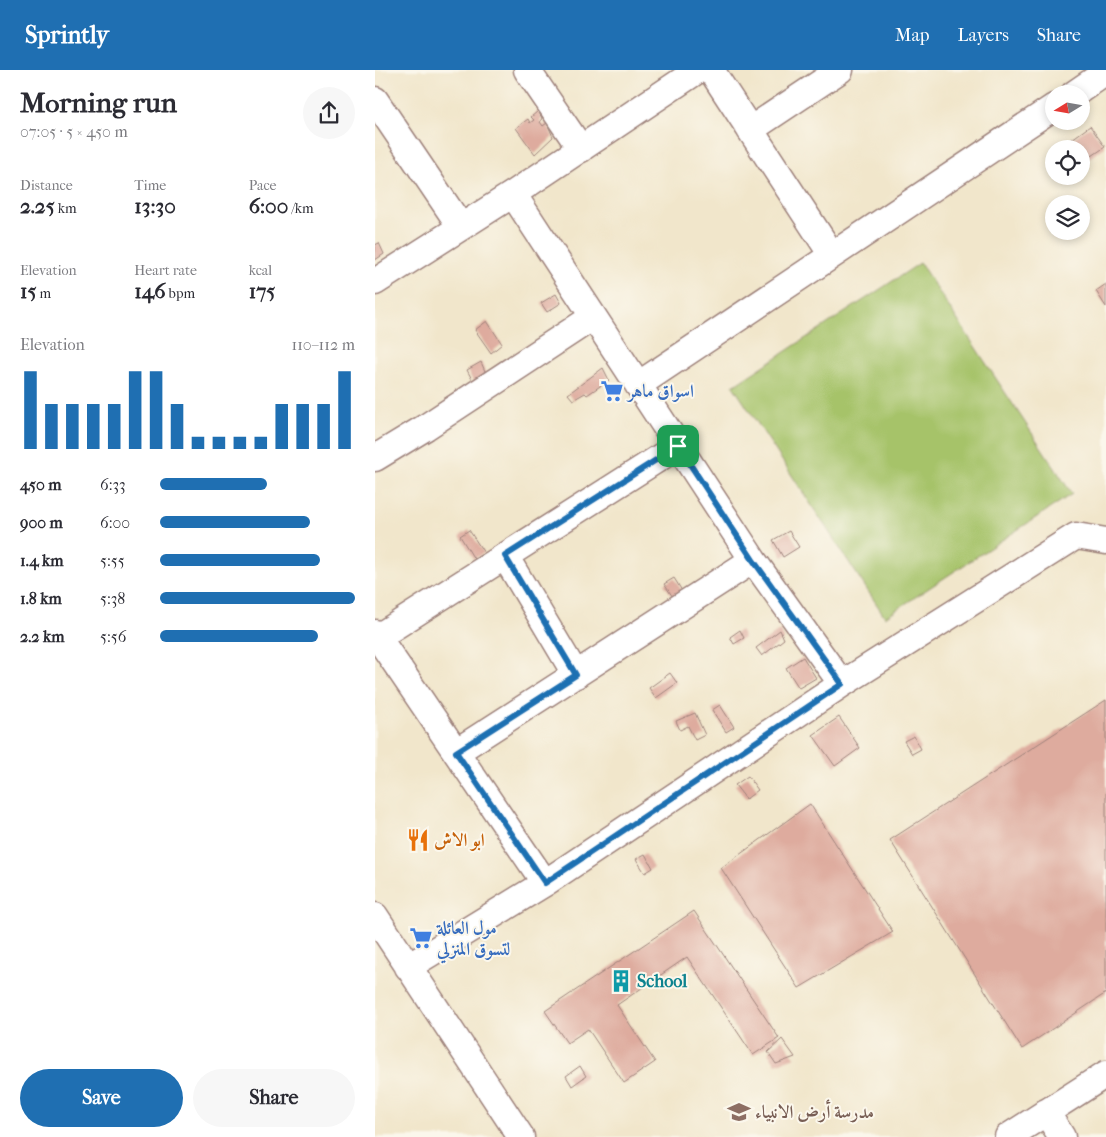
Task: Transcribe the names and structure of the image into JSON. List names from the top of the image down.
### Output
{
  "places": {
    "supermarket": ["اسواق ماهر", "مول العائلة لتسوق المنزلي"],
    "restaurant": ["ابو الاش"],
    "building": ["School"],
    "school or university": ["مدرسة أرض الانبياء"]
  },
  "north": "left",
  "page": {
    "header": "Sprintly",
    "nav": ["Map", "Layers", "Share"],
    "heading": ["Morning run", "07:05 · 5 × 450 m"],
    "stats": [
      ["Distance", "2.25 km"],
      ["Time", "13:30"],
      ["Pace", "6:00 /km"],
      ["Elevation", "15 m"],
      ["Heart rate", "146 bpm"],
      ["kcal", "175"]
    ],
    "chart": ["Elevation", "110–112 m"],
    "list": [
      {
        "name": "450 m",
        "note": "6:33"
      },
      {
        "name": "900 m",
        "note": "6:00"
      },
      {
        "name": "1.4 km",
        "note": "5:55"
      },
      {
        "name": "1.8 km",
        "note": "5:38"
      },
      {
        "name": "2.2 km",
        "note": "5:56"
      }
    ],
    "buttons": ["Save", "Share"]
  }
}
